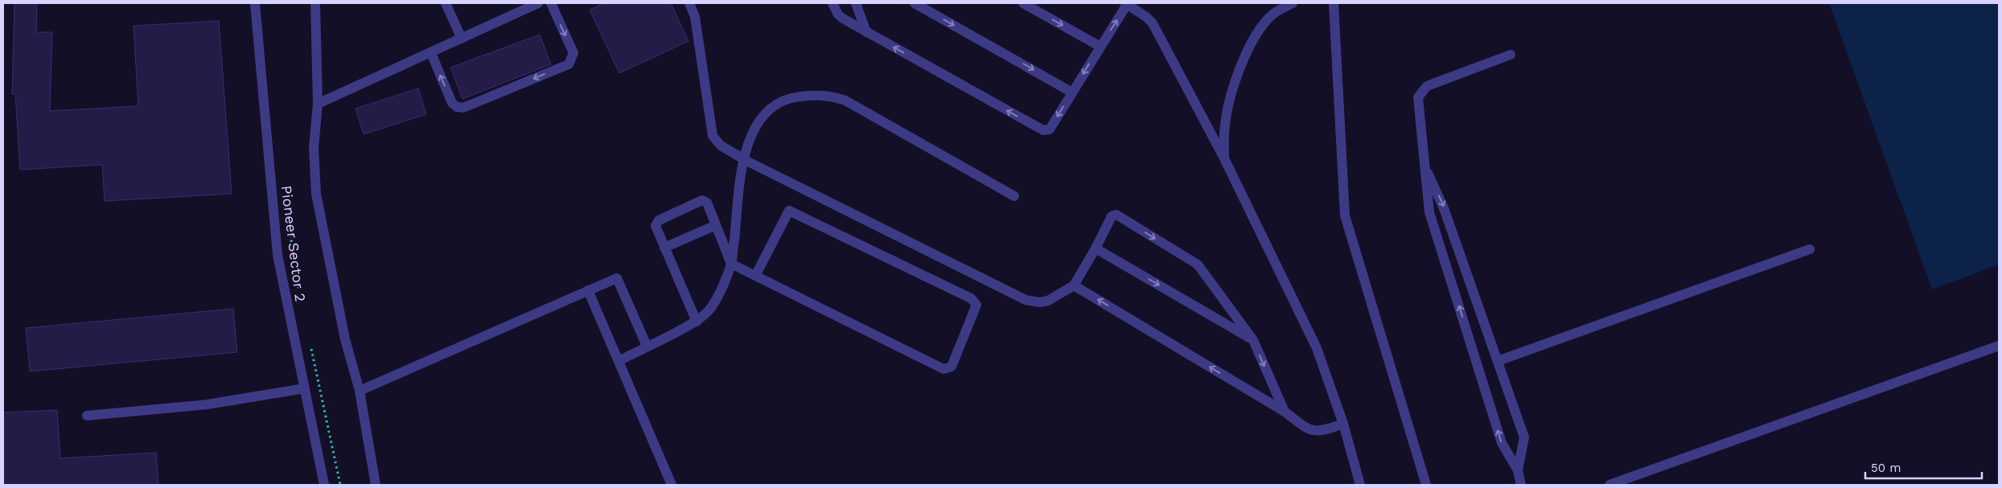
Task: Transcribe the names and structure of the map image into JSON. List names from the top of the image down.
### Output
{
  "streets": {
    "street": ["Pioneer Sector 2"]
  },
  "scale_bar": "50 m"
}
